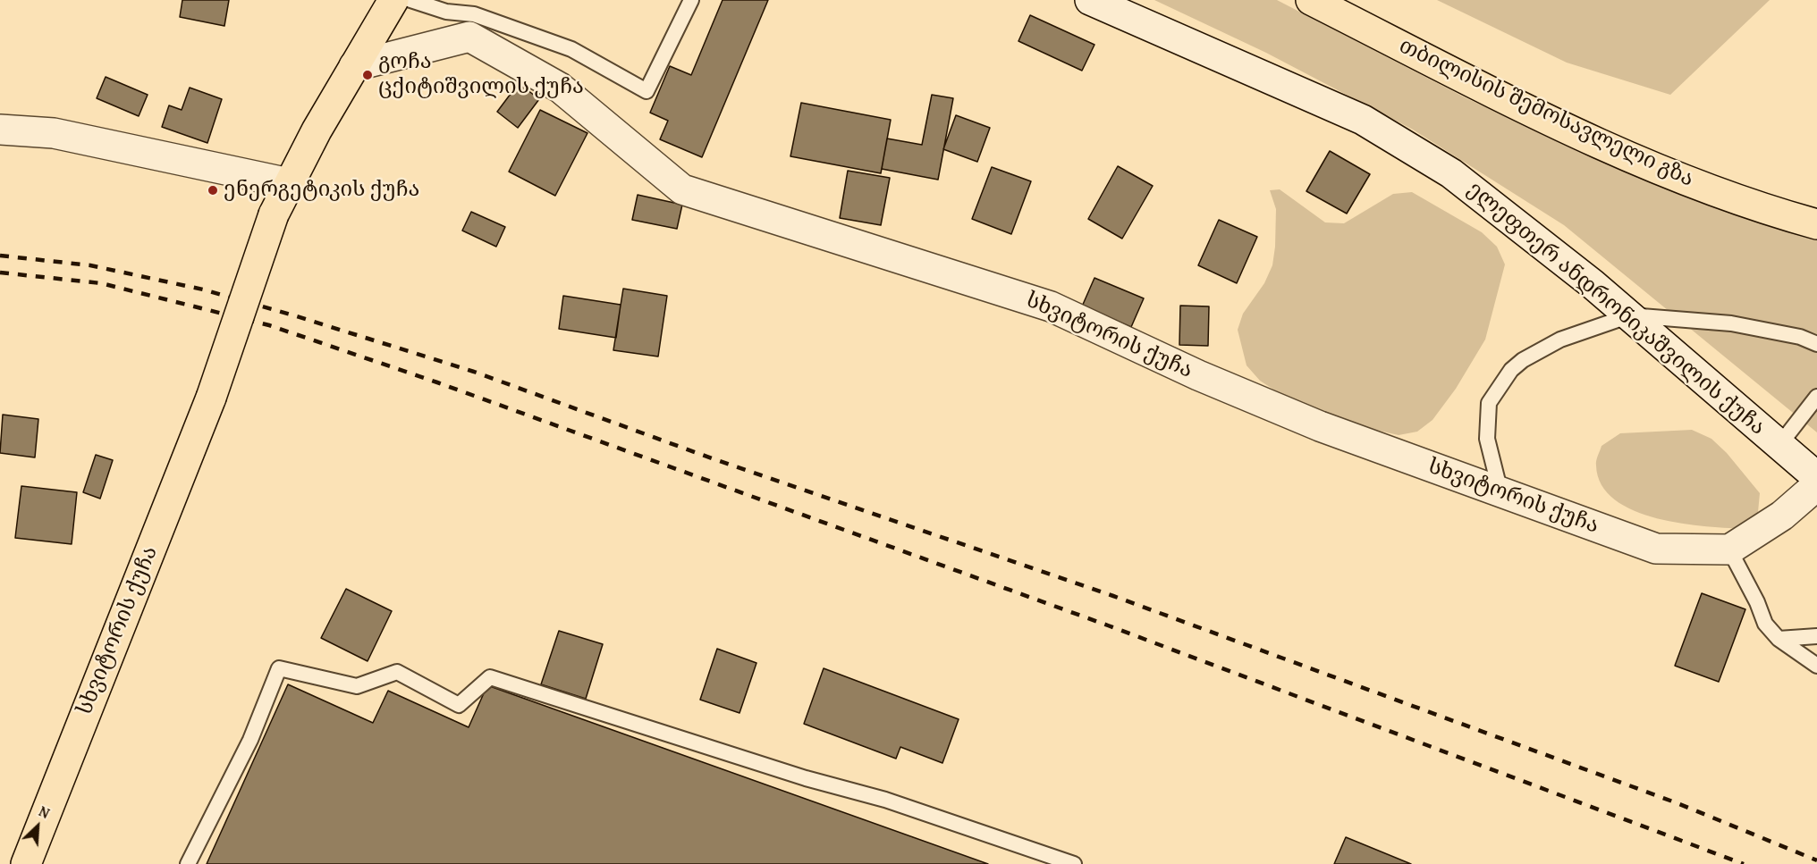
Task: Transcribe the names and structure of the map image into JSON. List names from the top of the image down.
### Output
{
  "streets": {
    "main road": ["თბილისის შემოსავლელი გზა", "სხვიტორის ქუჩა"],
    "street": ["ელეფთერ ანდრონიკაშვილის ქუჩა"]
  },
  "places": ["გოჩა ცქიტიშვილის ქუჩა", "ენერგეტიკის ქუჩა"],
  "north": "top right"
}
